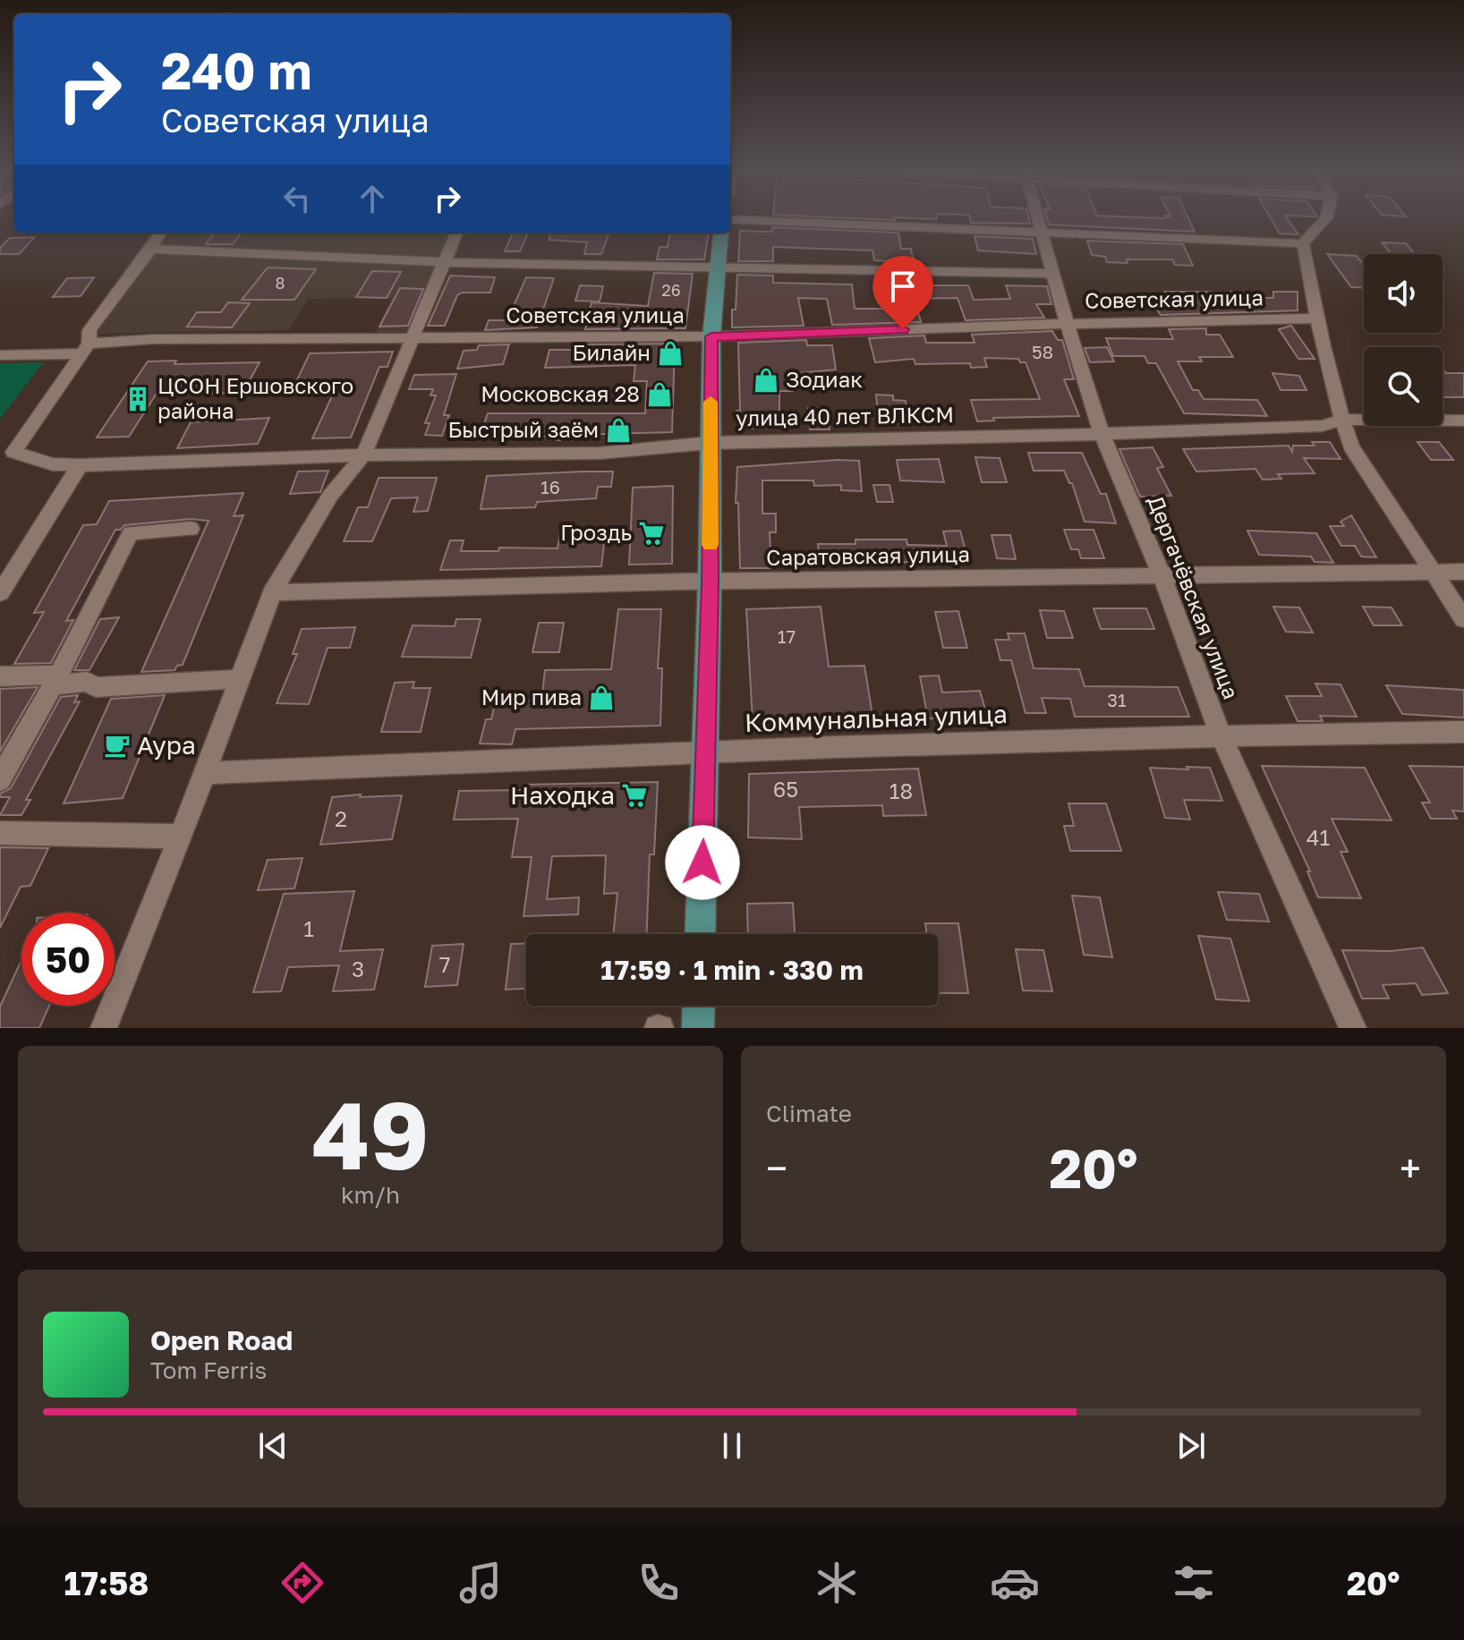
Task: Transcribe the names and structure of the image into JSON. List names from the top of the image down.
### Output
{
  "streets": {
    "street": [
      "Советская улица",
      "улица 40 лет ВЛКСМ",
      "Саратовская улица",
      "Дергачёвская улица",
      "Коммунальная улица"
    ]
  },
  "crossings": [
    ["Советская улица", "улица 40 лет ВЛКСМ"],
    ["Советская улица", "Дергачёвская улица"],
    ["улица 40 лет ВЛКСМ", "Дергачёвская улица"],
    ["Саратовская улица", "Дергачёвская улица"],
    ["Дергачёвская улица", "Коммунальная улица"]
  ],
  "places": {
    "shop": [
      "Билайн",
      "Зодиак",
      "Московская 28",
      "Быстрый заём",
      "Мир пива"
    ],
    "building": ["ЦСОН Ершовского района"],
    "supermarket": ["Гроздь", "Находка"],
    "cafe": ["Аура"]
  },
  "house_numbers": [
    "8",
    "26",
    "58",
    "16",
    "17",
    "31",
    "65",
    "18",
    "2",
    "41",
    "1",
    "7",
    "3"
  ],
  "page": {
    "turn": ["240 m", "Советская улица"],
    "limit": "50",
    "trip": "17:59 · 1 min · 330 m",
    "tile": [
      ["49", "km/h"],
      "Climate"
    ],
    "heat": ["−", "20°", "+"],
    "song": ["Open Road", "Tom Ferris"],
    "tabs": ["17:58", "20°"]
  }
}
